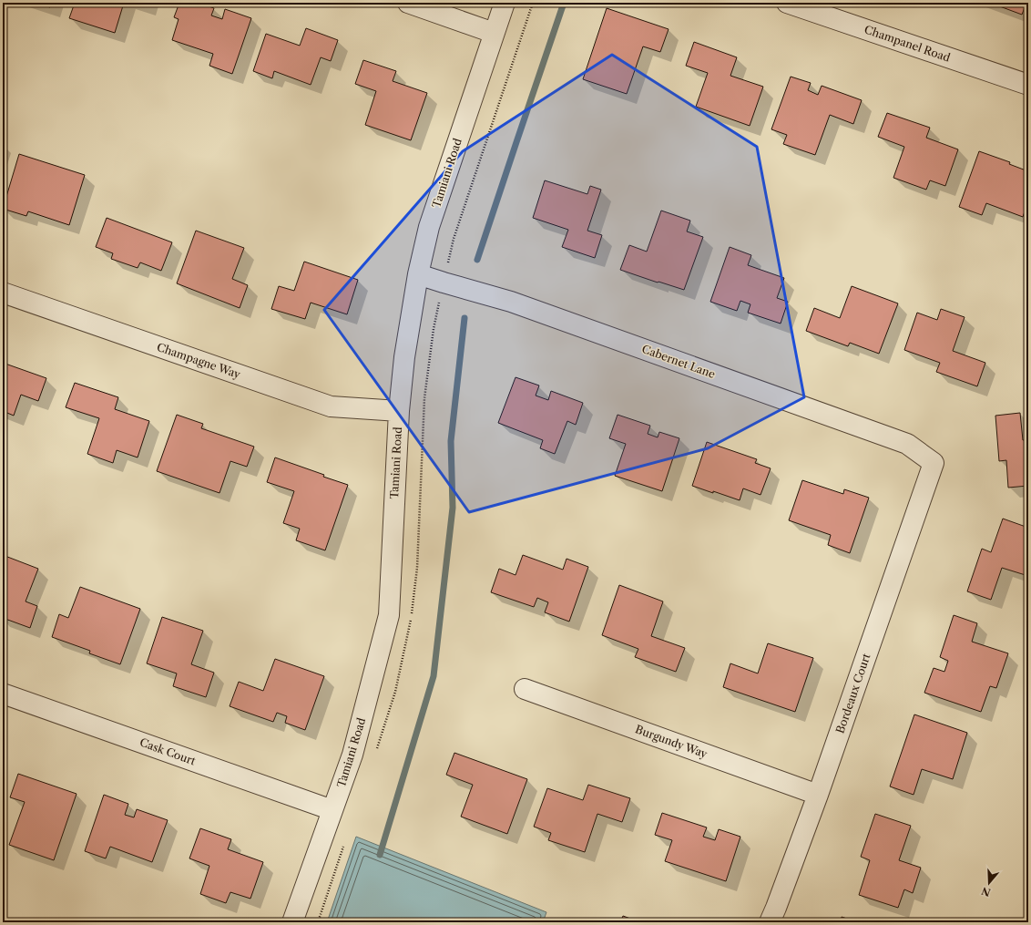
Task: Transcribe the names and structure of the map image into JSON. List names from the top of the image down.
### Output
{
  "streets": {
    "street": [
      "Champanel Road",
      "Tamiani Road",
      "Champagne Way",
      "Cabernet Lane",
      "Bordeaux Court",
      "Burgundy Way",
      "Cask Court"
    ]
  },
  "crossings": [
    ["Tamiani Road", "Champagne Way"],
    ["Tamiani Road", "Cabernet Lane"],
    ["Tamiani Road", "Cask Court"],
    ["Cabernet Lane", "Bordeaux Court"],
    ["Bordeaux Court", "Burgundy Way"]
  ],
  "north": "bottom"
}
